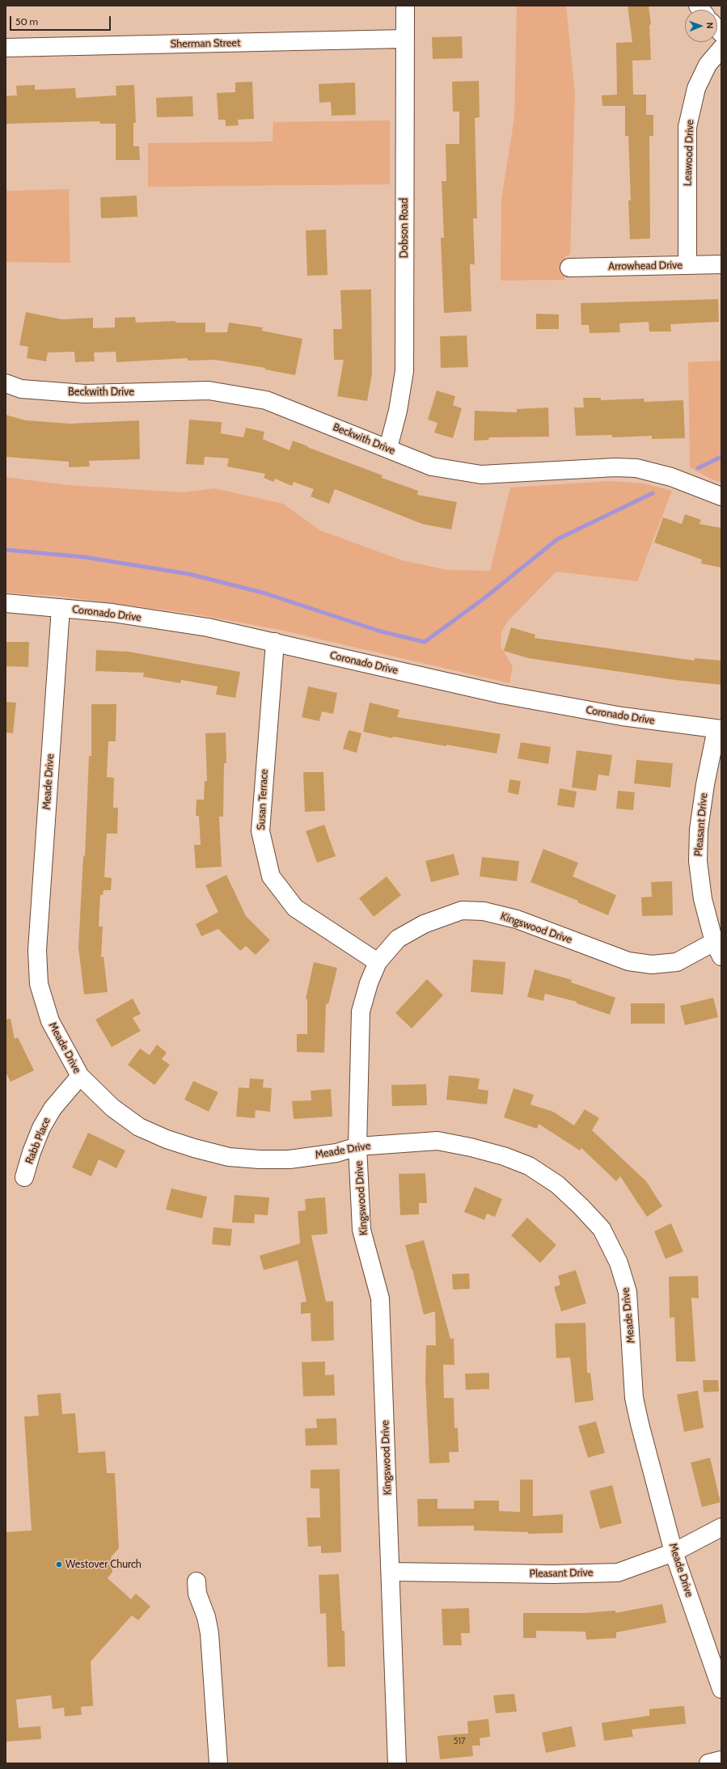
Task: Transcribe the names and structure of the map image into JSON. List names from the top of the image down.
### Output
{
  "streets": {
    "street": [
      "Sherman Street",
      "Leawood Drive",
      "Dobson Road",
      "Arrowhead Drive",
      "Beckwith Drive",
      "Coronado Drive",
      "Meade Drive",
      "Susan Terrace",
      "Pleasant Drive",
      "Kingswood Drive",
      "Rabb Place"
    ]
  },
  "crossings": [
    ["Sherman Street", "Dobson Road"],
    ["Leawood Drive", "Arrowhead Drive"],
    ["Dobson Road", "Beckwith Drive"],
    ["Coronado Drive", "Meade Drive"],
    ["Coronado Drive", "Susan Terrace"],
    ["Coronado Drive", "Pleasant Drive"],
    ["Meade Drive", "Pleasant Drive"],
    ["Meade Drive", "Kingswood Drive"],
    ["Meade Drive", "Rabb Place"],
    ["Susan Terrace", "Kingswood Drive"],
    ["Pleasant Drive", "Kingswood Drive"]
  ],
  "places": ["Westover Church"],
  "house_numbers": ["517"],
  "scale_bar": "50 m",
  "north": "right"
}
